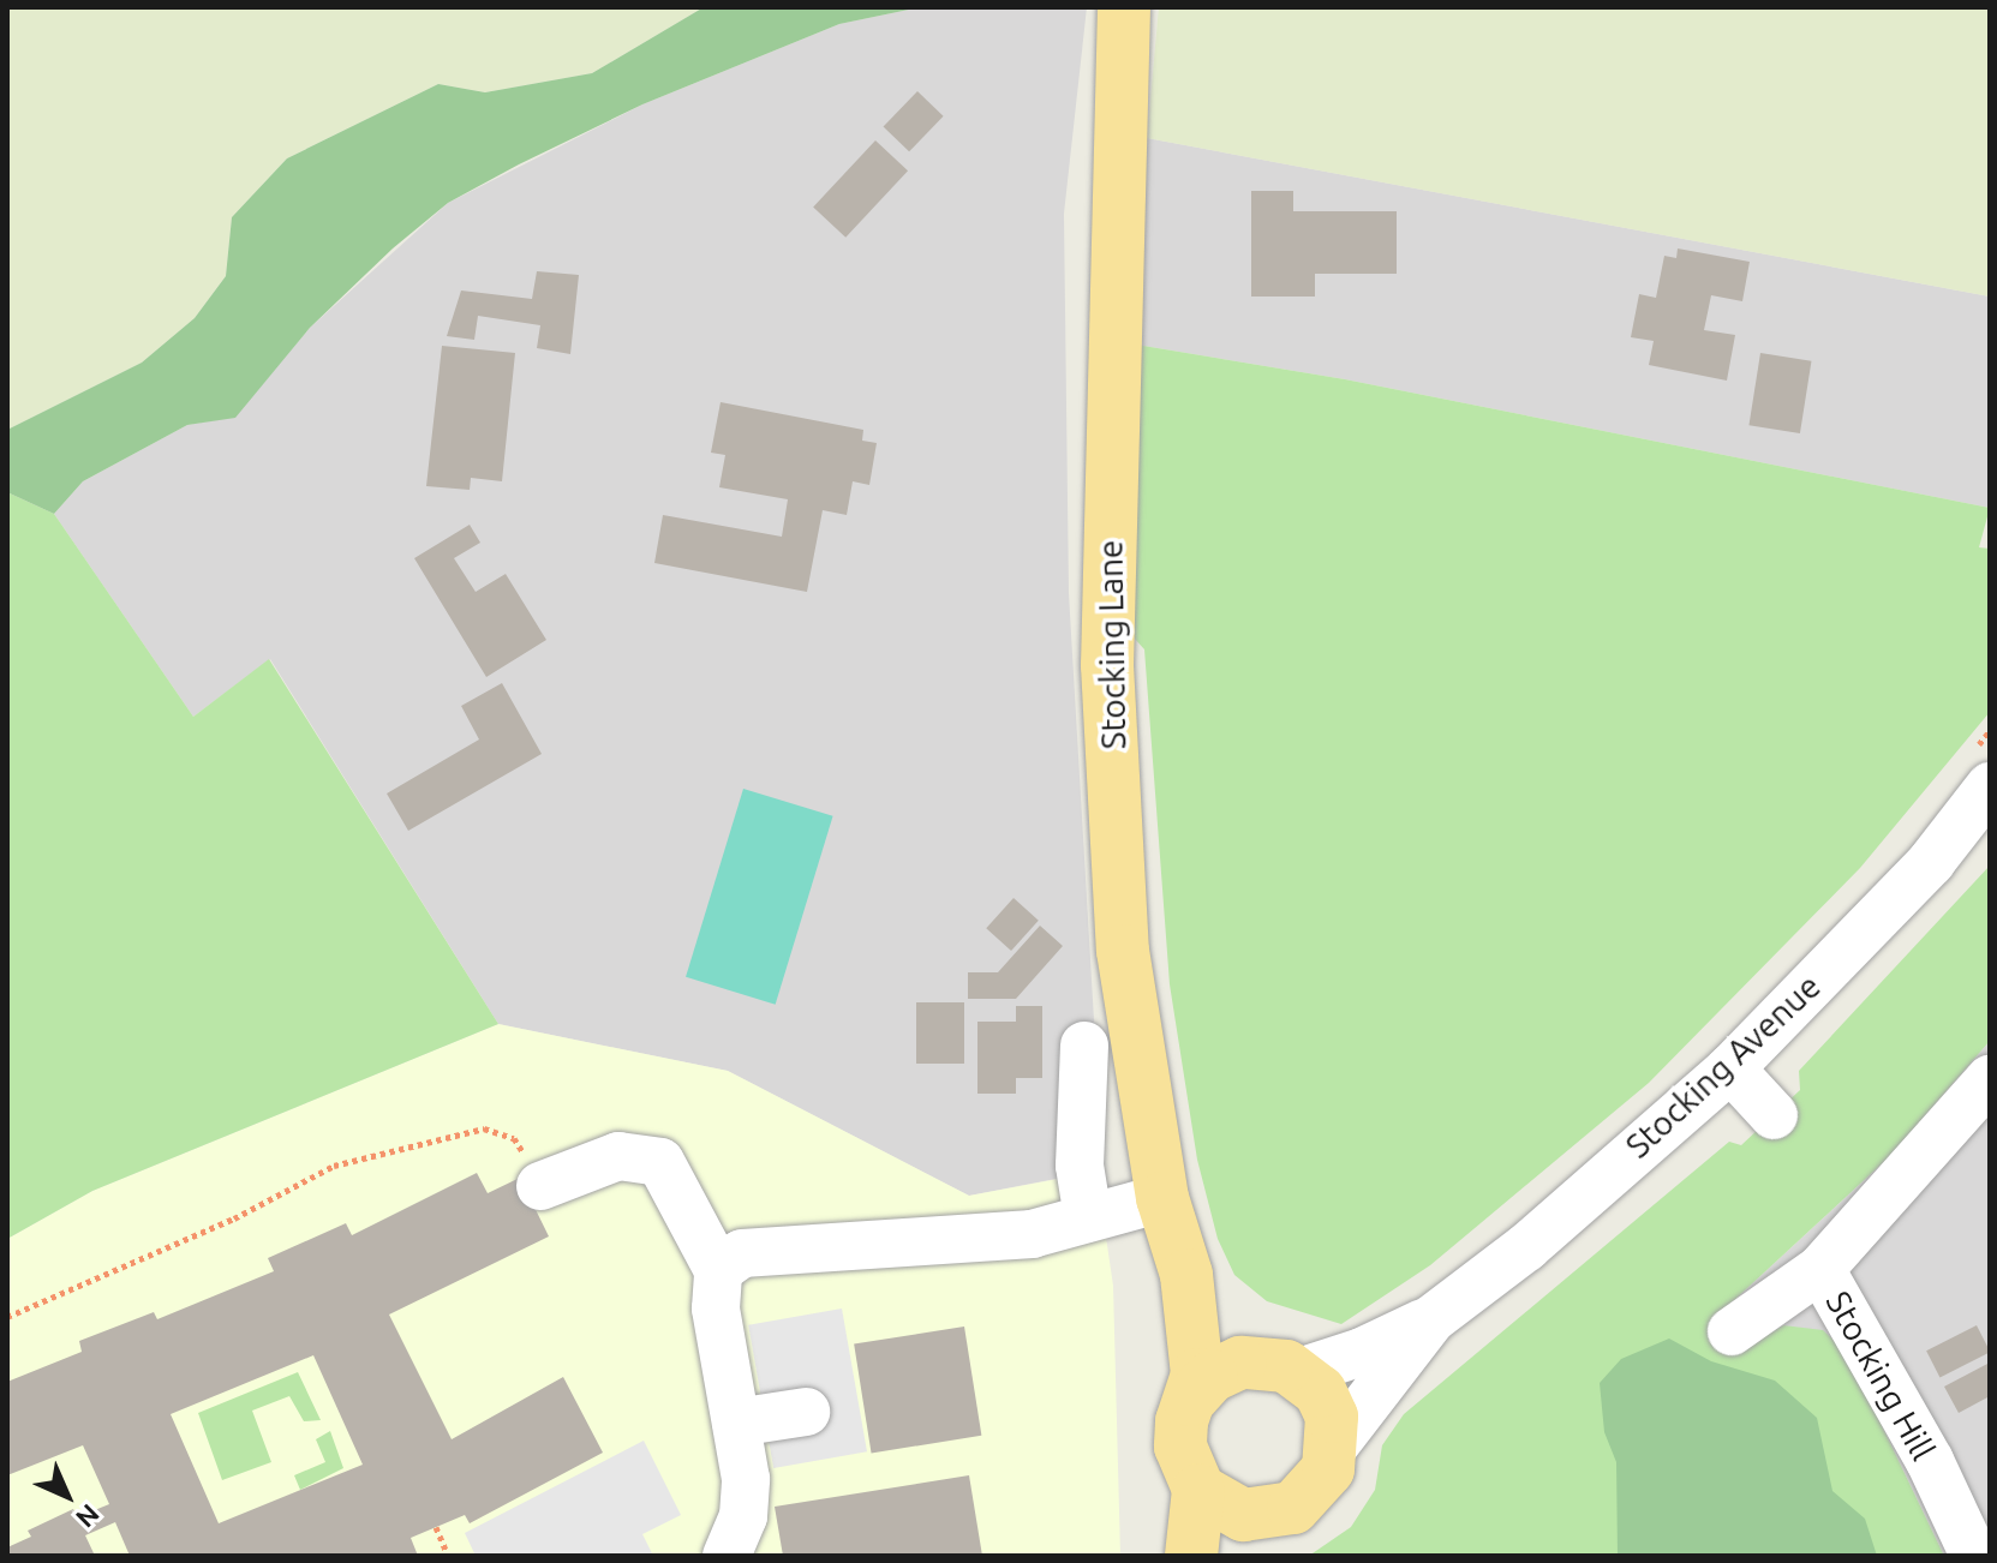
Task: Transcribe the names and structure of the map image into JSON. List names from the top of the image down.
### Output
{
  "streets": {
    "main road": ["Stocking Lane"],
    "street": ["Stocking Avenue", "Stocking Hill"]
  },
  "crossings": [
    ["Stocking Lane", "Stocking Avenue"]
  ],
  "north": "bottom right"
}
